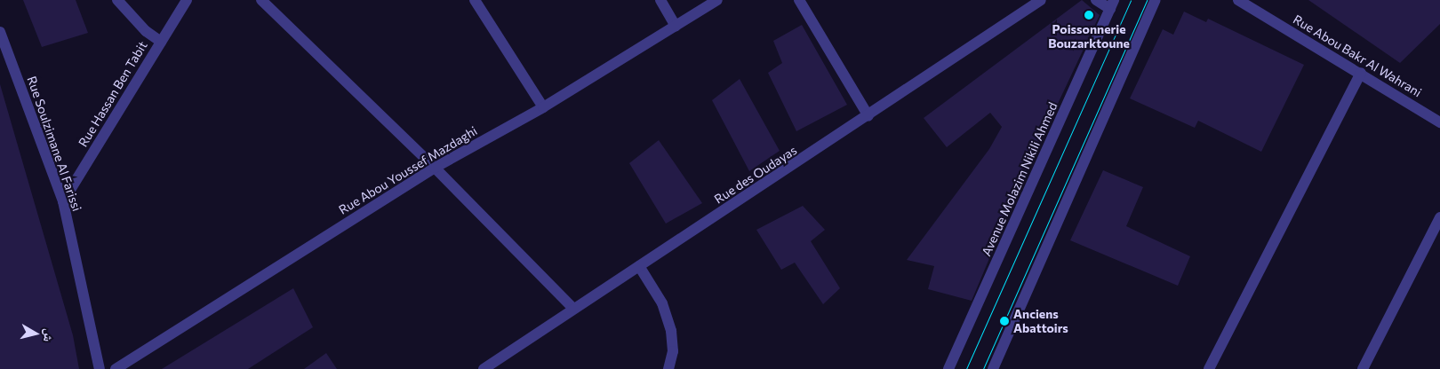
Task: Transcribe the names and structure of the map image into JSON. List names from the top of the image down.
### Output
{
  "streets": {
    "street": [
      "Rue Abou Bakr Al Wahrani",
      "Rue Hassan Ben Tabit",
      "Rue Soulzimane Al Farissi",
      "Rue Abou Youssef Mazdaghi",
      "Rue des Oudayas",
      "Avenue Molazim Nikili Ahmed"
    ]
  },
  "crossings": [
    ["Rue Hassan Ben Tabit", "Rue Soulzimane Al Farissi"]
  ],
  "places": ["Poissonnerie Bouzarktoune", "Anciens Abattoirs"],
  "north": "right"
}
